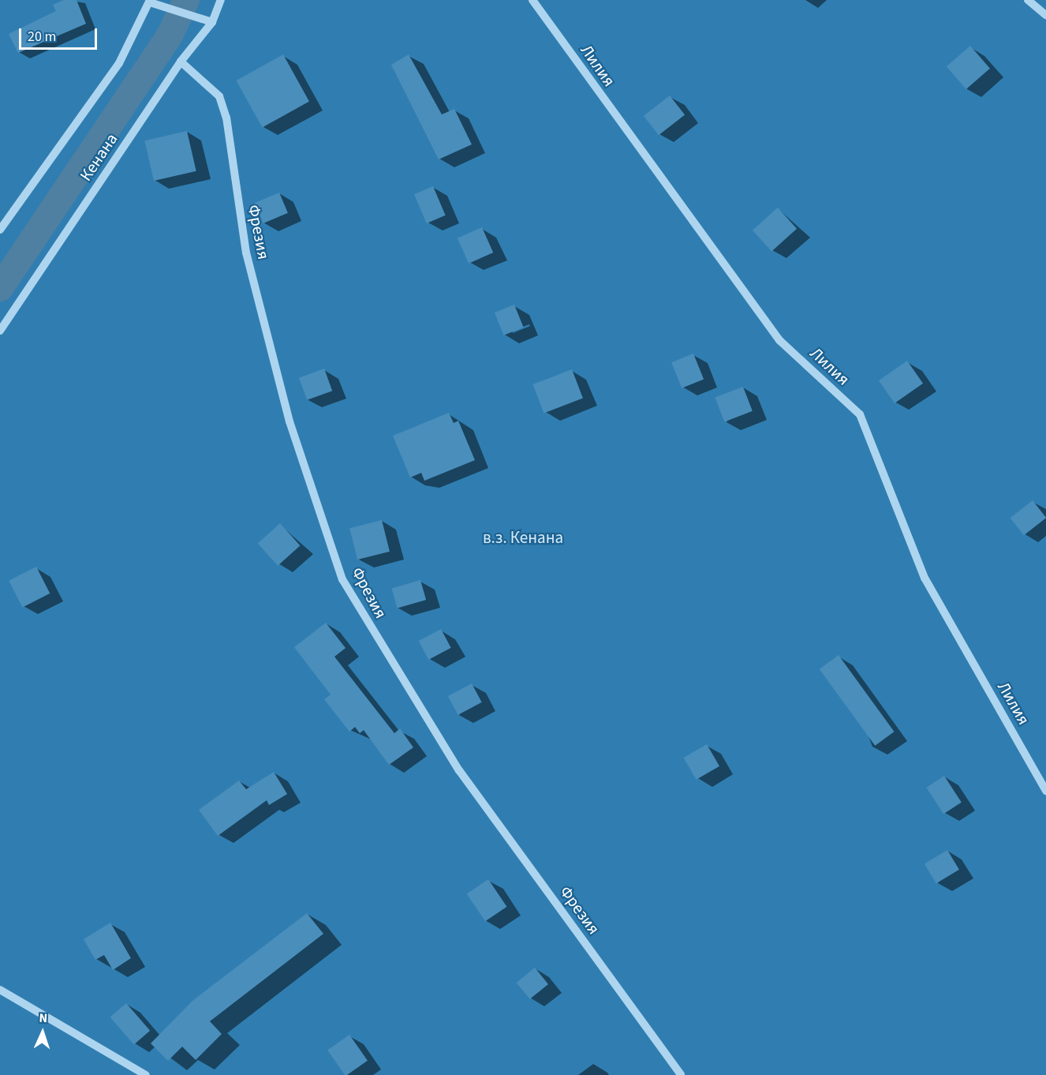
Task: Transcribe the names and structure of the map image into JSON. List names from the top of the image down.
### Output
{
  "streets": {
    "street": ["Лилия", "Кенана", "Фрезия"]
  },
  "crossings": [
    ["Кенана", "Фрезия"]
  ],
  "parks": ["в.з. Кенана"],
  "scale_bar": "20 m",
  "north": "top"
}
